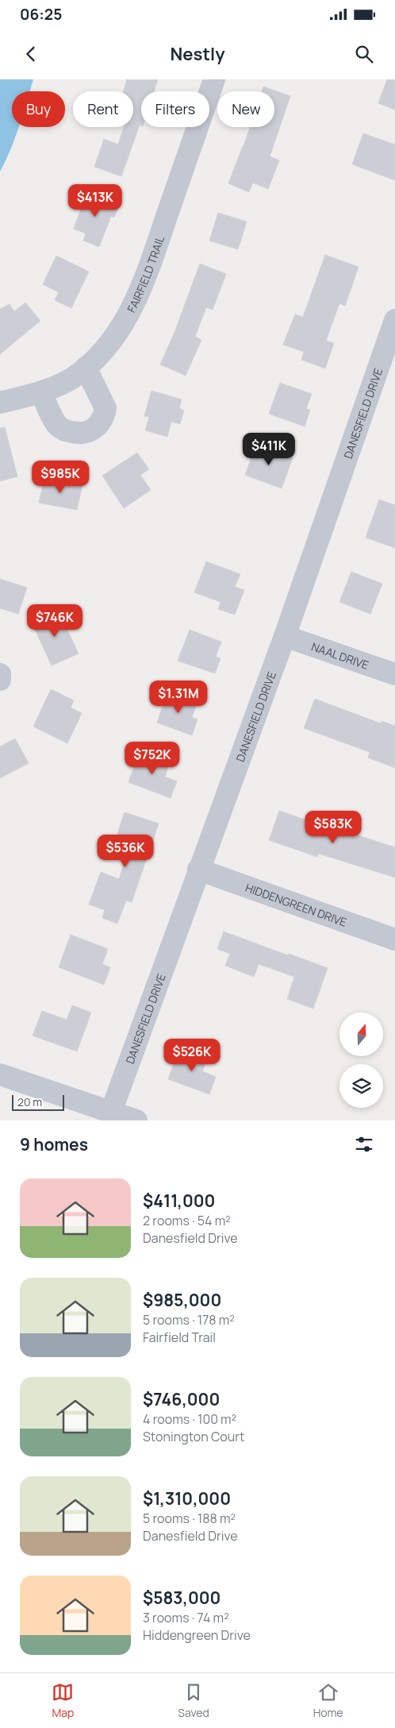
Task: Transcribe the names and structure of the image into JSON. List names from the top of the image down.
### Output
{
  "streets": {
    "street": [
      "FAIRFIELD TRAIL",
      "DANESFIELD DRIVE",
      "NAAL DRIVE",
      "HIDDENGREEN DRIVE"
    ]
  },
  "crossings": [
    ["DANESFIELD DRIVE", "NAAL DRIVE"],
    ["DANESFIELD DRIVE", "HIDDENGREEN DRIVE"]
  ],
  "scale_bar": "20 m",
  "north": "top",
  "page": {
    "status": "06:25",
    "header": "Nestly",
    "chip": [
      "Buy",
      "Rent",
      "Filters",
      "New"
    ],
    "price": [
      "$413K",
      "$411K",
      "$985K",
      "$746K",
      "$1.31M",
      "$752K",
      "$583K",
      "$536K",
      "$526K"
    ],
    "scale": "20 m",
    "heading": "9 homes",
    "list": [
      {
        "name": "$411,000",
        "note": "2 rooms · 54 m² · Danesfield Drive"
      },
      {
        "name": "$985,000",
        "note": "5 rooms · 178 m² · Fairfield Trail"
      },
      {
        "name": "$746,000",
        "note": "4 rooms · 100 m² · Stonington Court"
      },
      {
        "name": "$1,310,000",
        "note": "5 rooms · 188 m² · Danesfield Drive"
      },
      {
        "name": "$583,000",
        "note": "3 rooms · 74 m² · Hiddengreen Drive"
      }
    ],
    "tabs": ["Map", "Saved", "Home"]
  }
}
